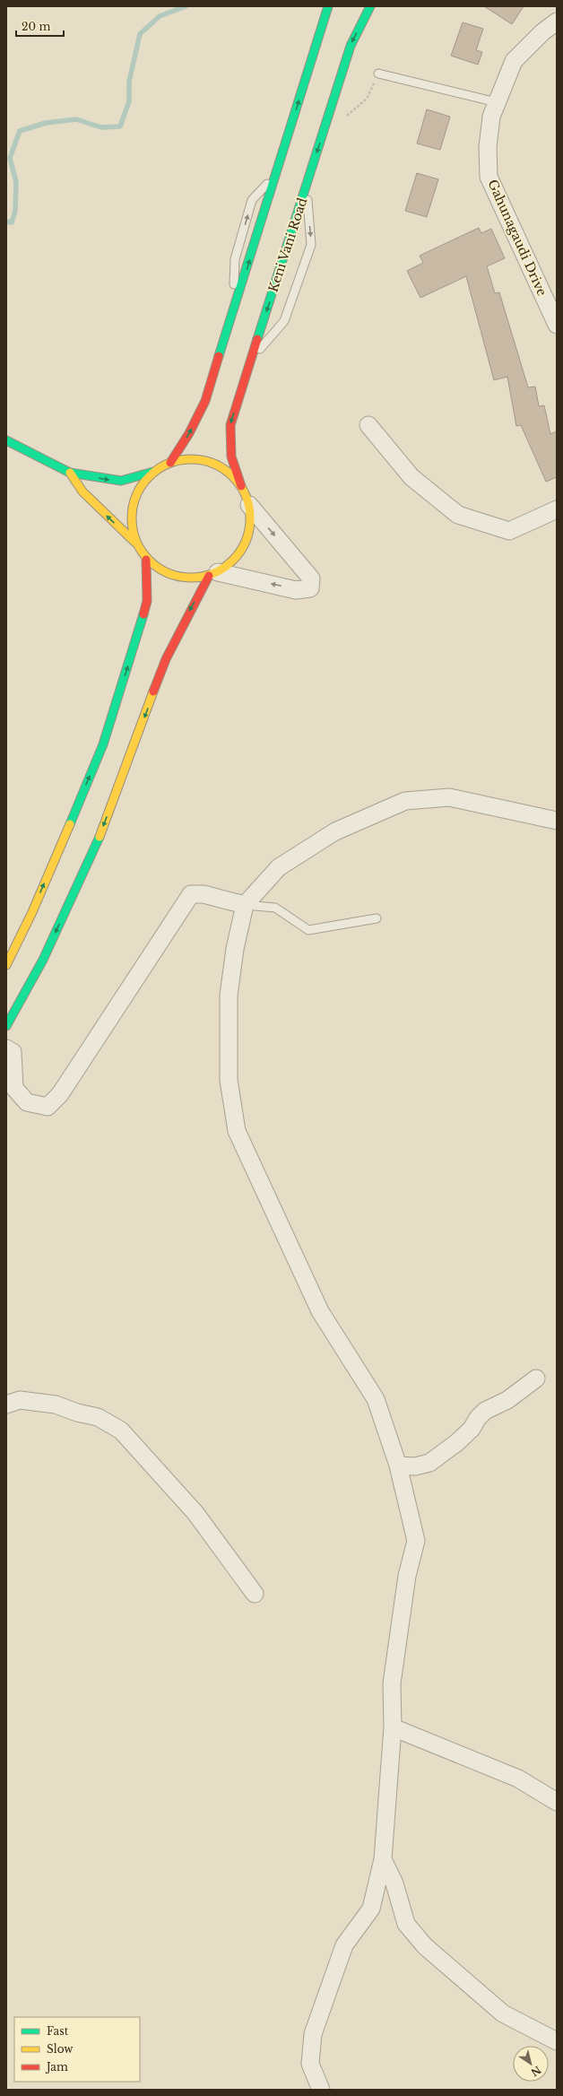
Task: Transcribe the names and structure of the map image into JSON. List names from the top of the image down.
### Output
{
  "streets": {
    "main road": ["Keni Vani Road"],
    "street": ["Gahunagaudi Drive"]
  },
  "legend": ["Fast", "Slow", "Jam"],
  "scale_bar": "20 m",
  "north": "bottom right"
}
